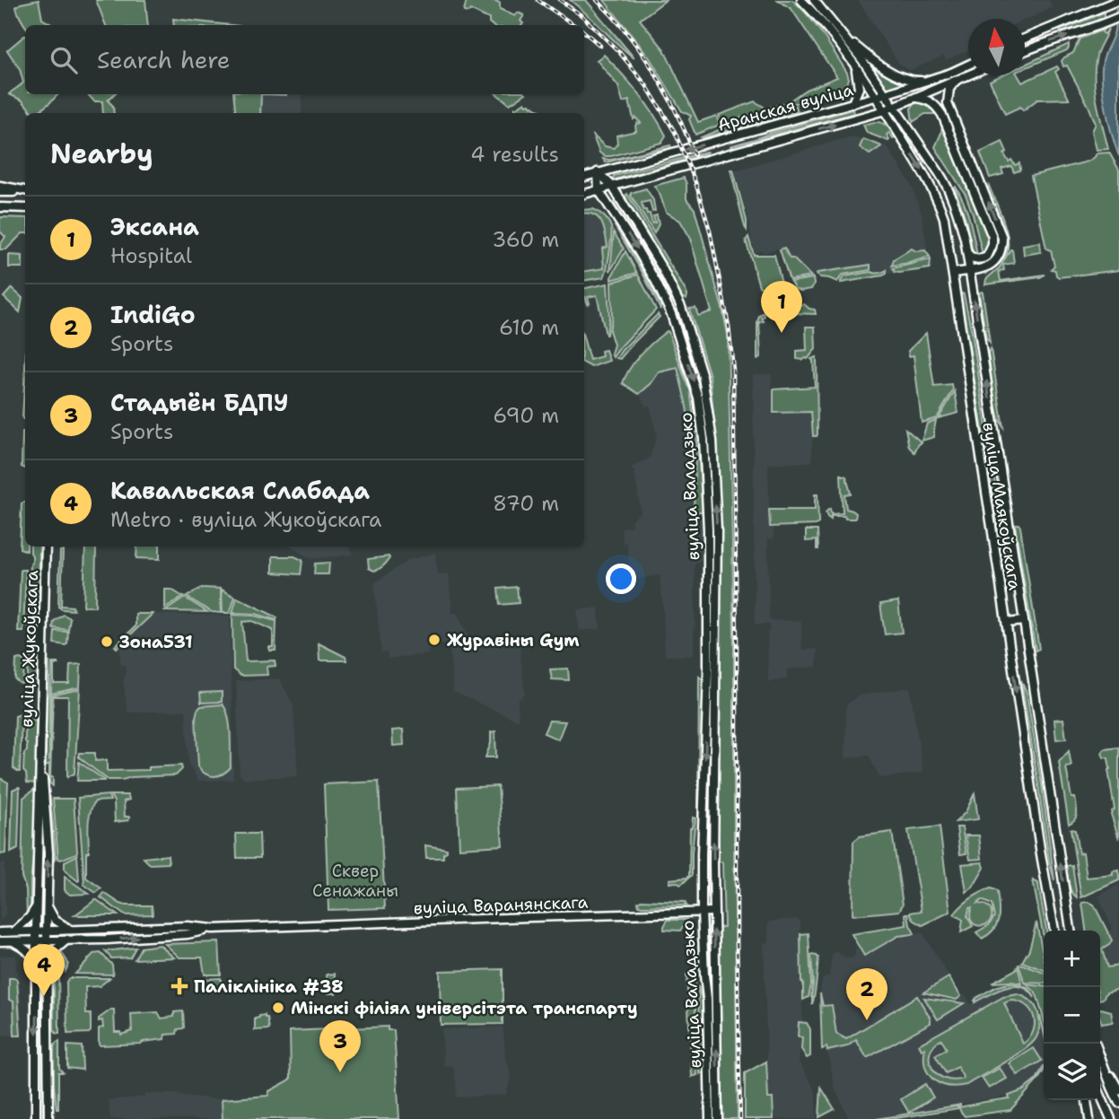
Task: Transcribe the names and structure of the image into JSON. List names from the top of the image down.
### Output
{
  "streets": {
    "main road": [
      "Аранская вуліца",
      "вуліца Валадзько",
      "вуліца Маякоўскага",
      "вуліца Жукоўскага",
      "вуліца Варанянскага"
    ]
  },
  "crossings": [
    ["Аранская вуліца", "вуліца Валадзько"],
    ["Аранская вуліца", "вуліца Маякоўскага"],
    ["вуліца Валадзько", "вуліца Варанянскага"],
    ["вуліца Жукоўскага", "вуліца Варанянскага"]
  ],
  "parks": ["Сквер Сенажаны"],
  "places": {
    "other": ["Журавіны Gym", "Зона531", "Мінскі філіял універсітэта транспарту"],
    "health": ["Паліклініка #38"]
  },
  "north": "top",
  "page": {
    "search": "Search here",
    "heading": ["Nearby", "4 results"],
    "list": [
      {
        "mark": "1",
        "name": "Эксана",
        "note": "Hospital",
        "value": "360 m"
      },
      {
        "mark": "2",
        "name": "IndiGo",
        "note": "Sports",
        "value": "610 m"
      },
      {
        "mark": "3",
        "name": "Стадыён БДПУ",
        "note": "Sports",
        "value": "690 m"
      },
      {
        "mark": "4",
        "name": "Кавальская Слабада",
        "note": "Metro · вуліца Жукоўскага",
        "value": "870 m"
      }
    ],
    "pins": [
      "1",
      "4",
      "2",
      "3"
    ],
    "map_buttons": ["+", "−"]
  }
}
